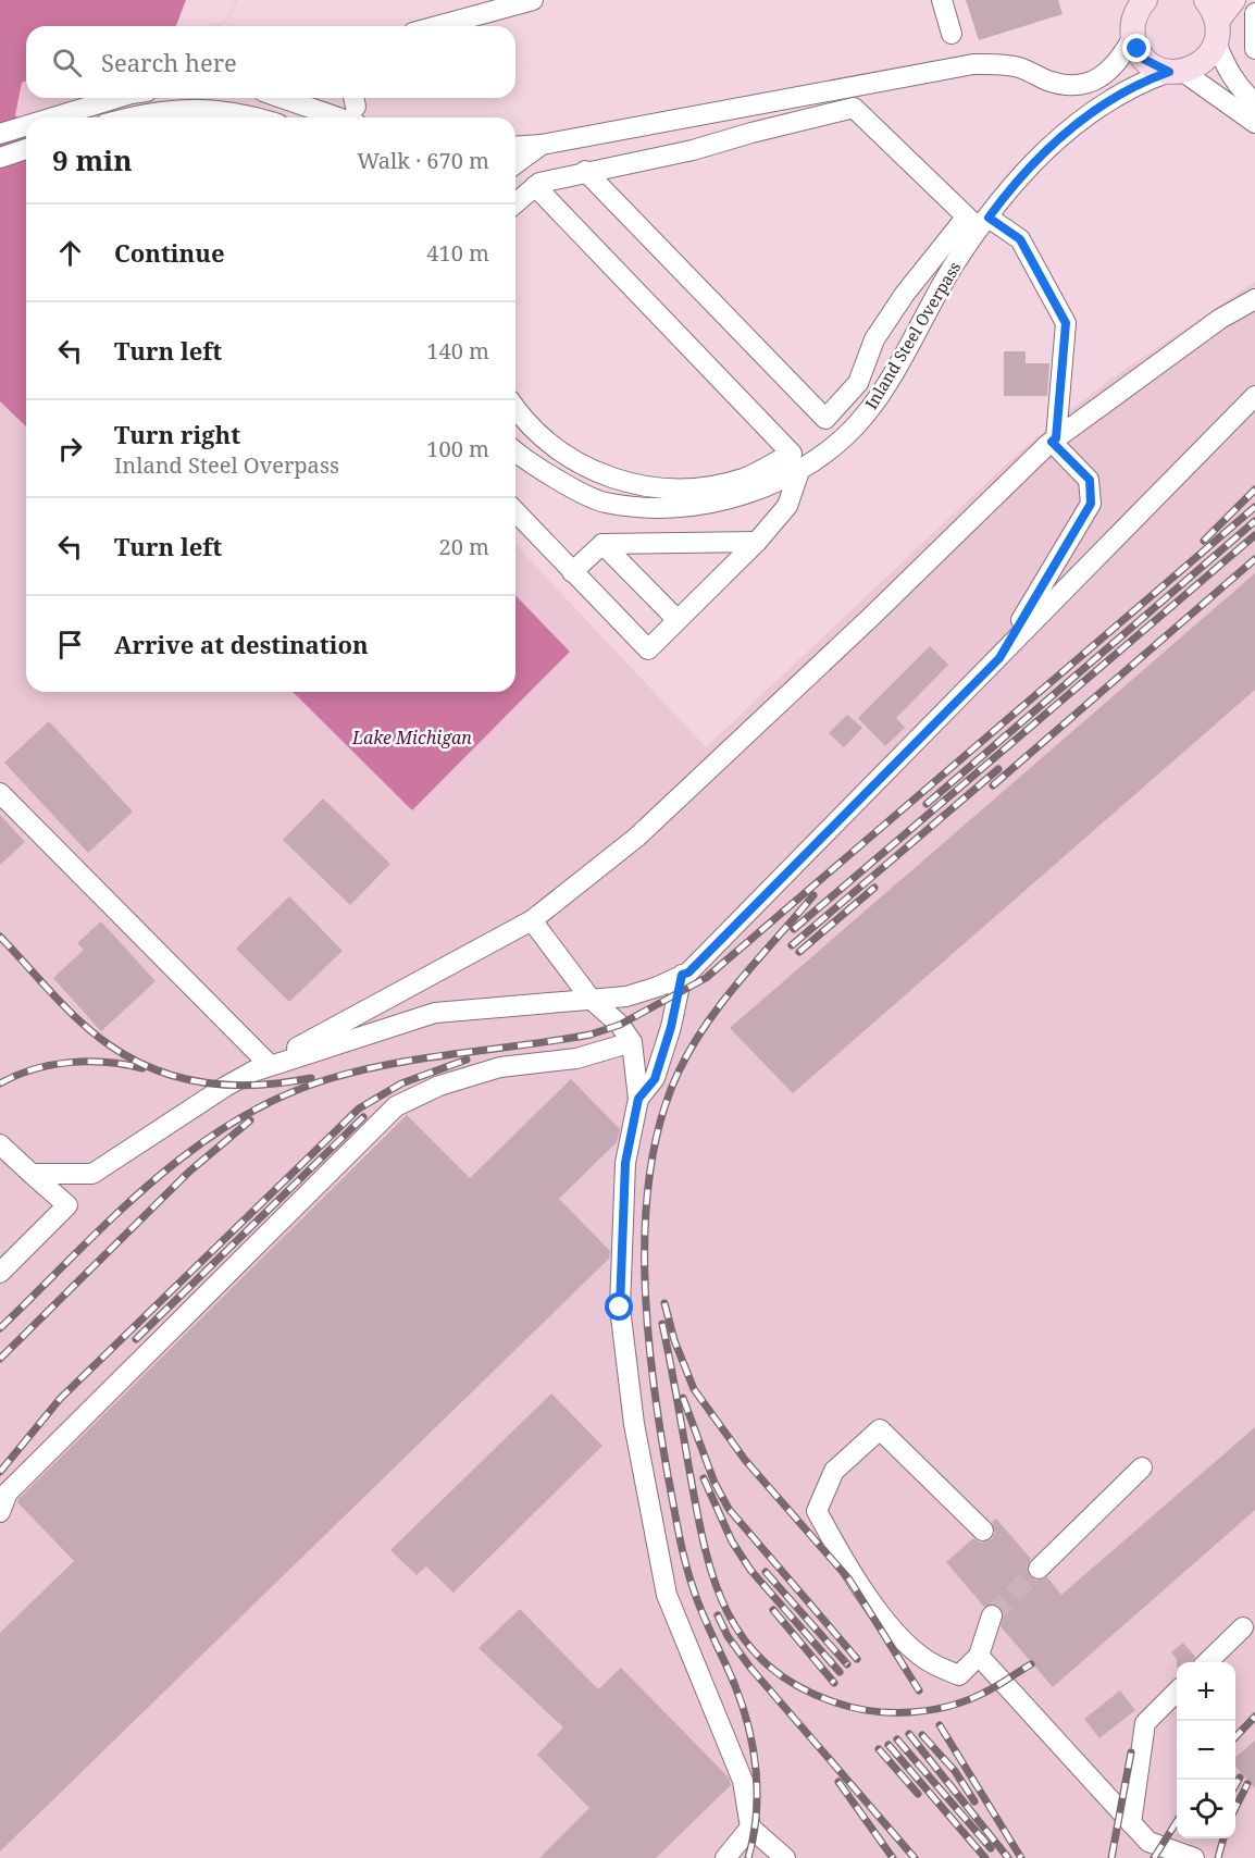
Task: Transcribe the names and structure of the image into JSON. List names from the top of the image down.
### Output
{
  "streets": {
    "street": ["Inland Steel Overpass"]
  },
  "water": ["Lake Michigan"],
  "page": {
    "search": "Search here",
    "heading": ["9 min", "Walk · 670 m"],
    "list": [
      ["Continue", "410 m"],
      ["Turn left", "140 m"],
      ["Turn right", "Inland Steel Overpass", "100 m"],
      ["Turn left", "20 m"],
      "Arrive at destination"
    ],
    "map_buttons": ["+", "−"]
  }
}
